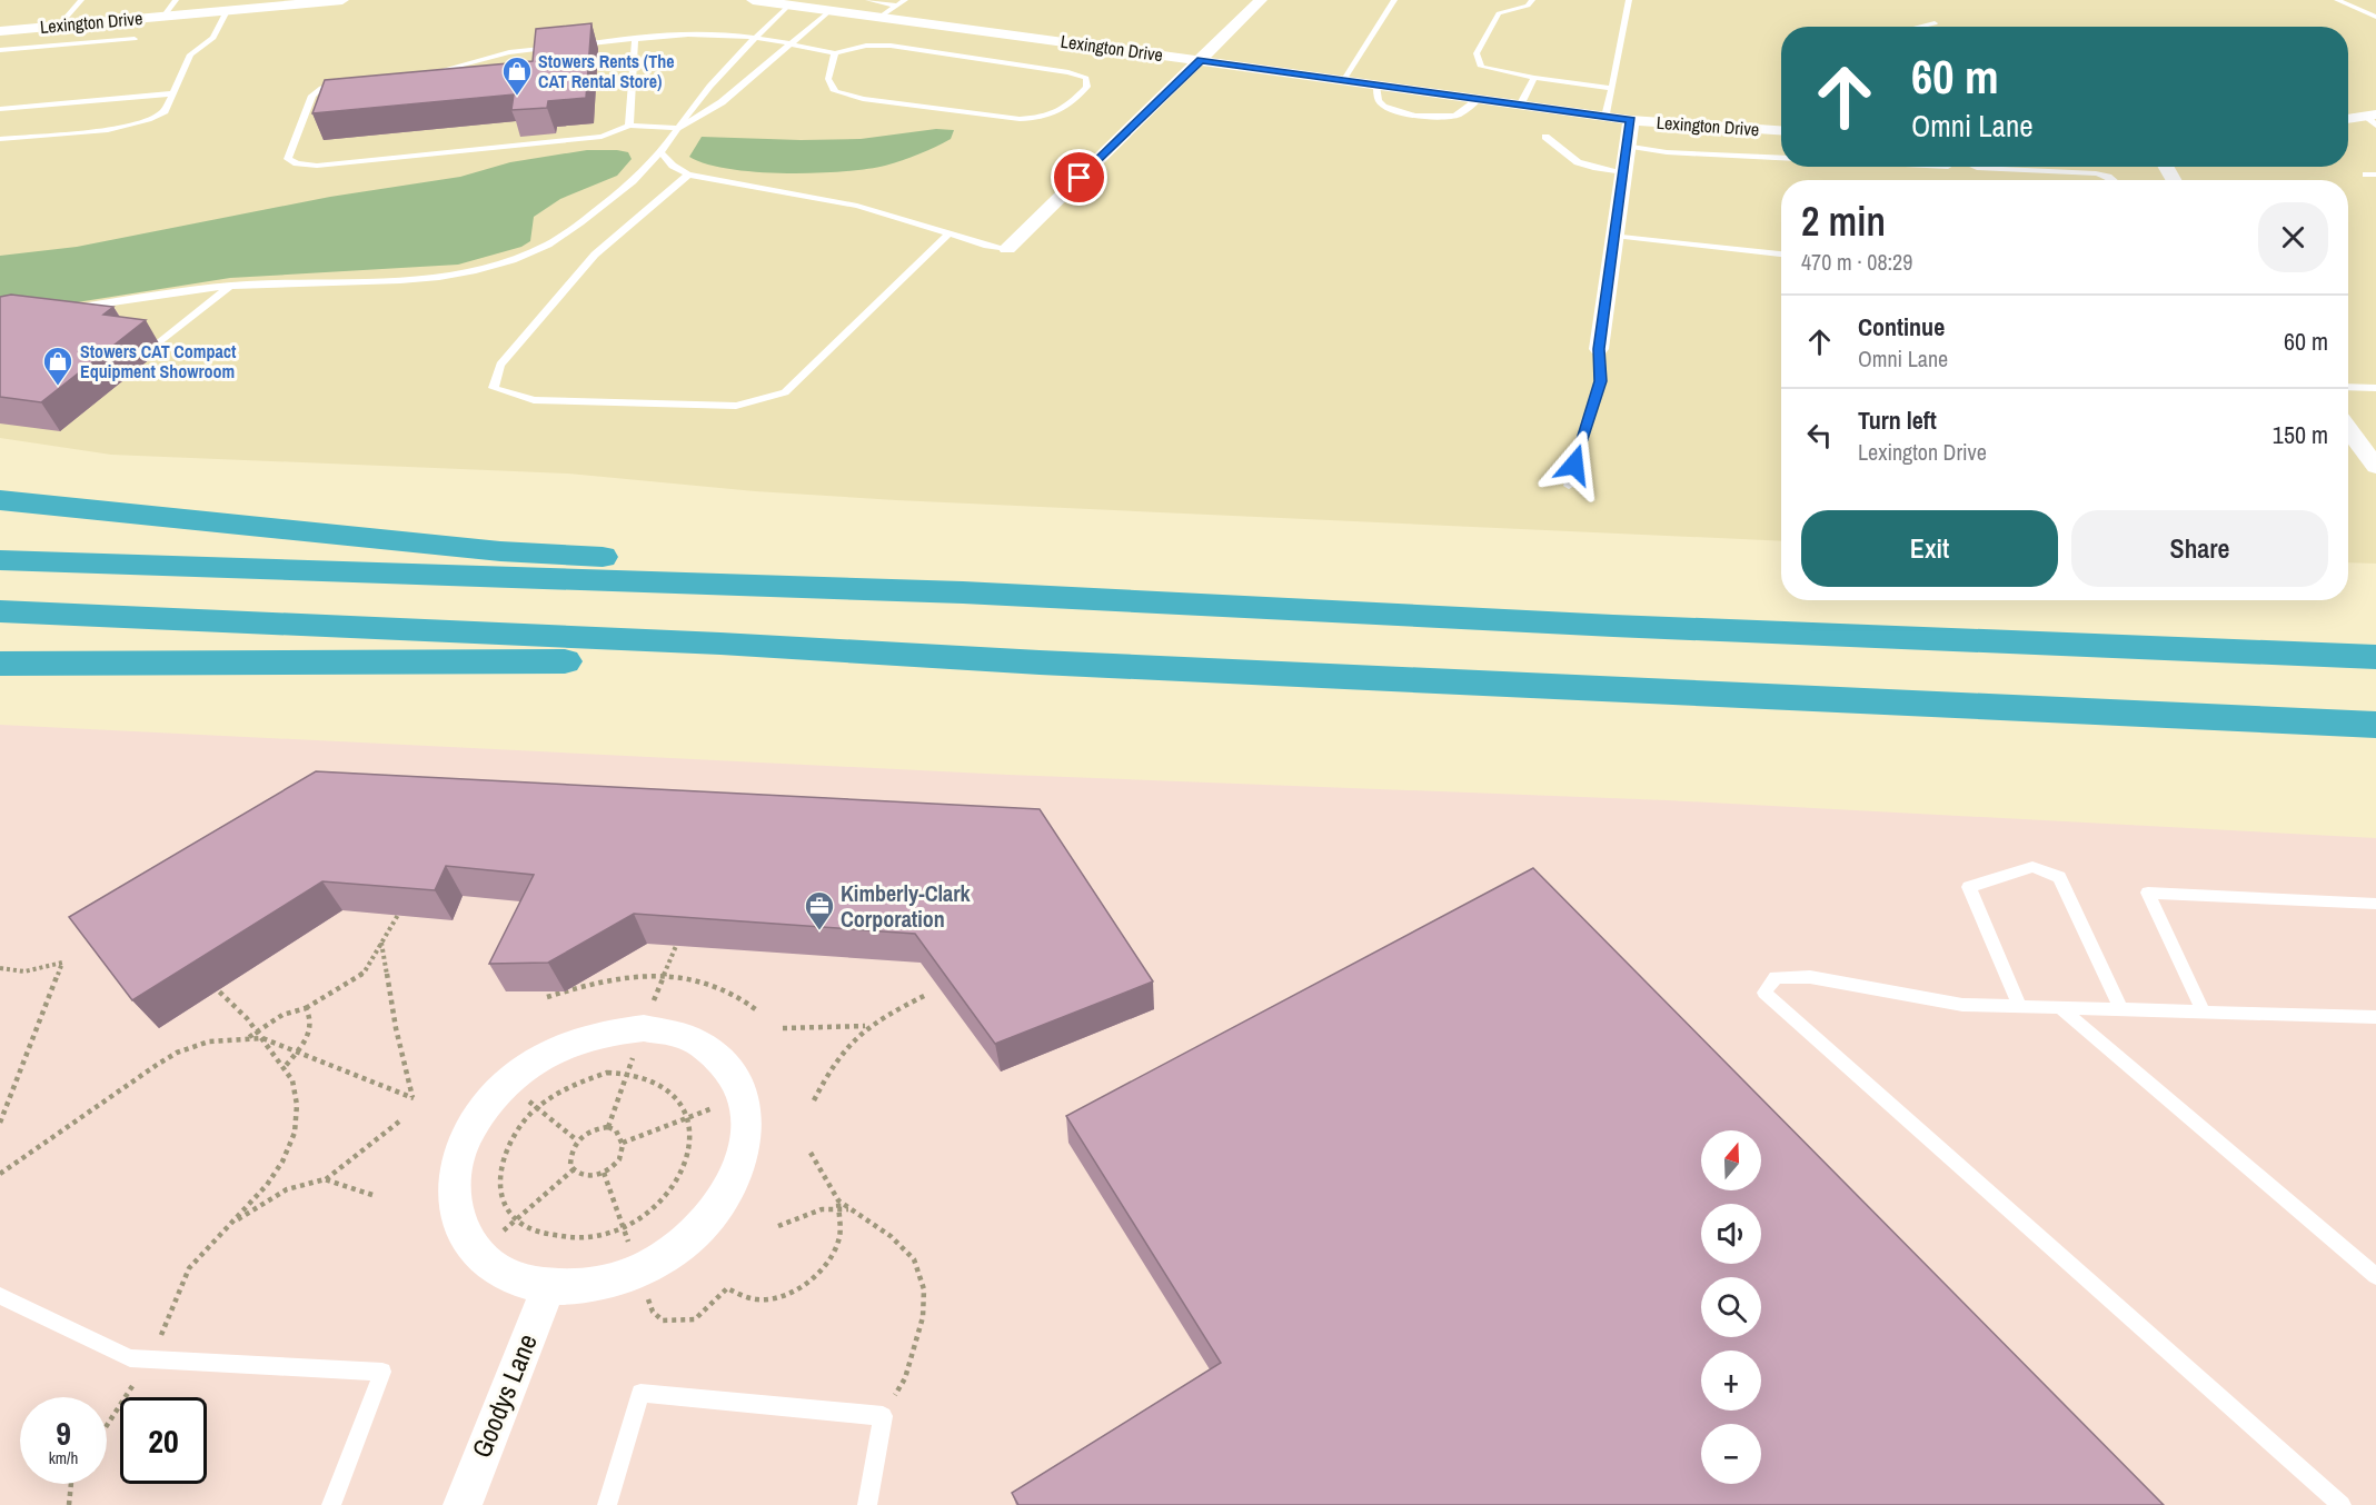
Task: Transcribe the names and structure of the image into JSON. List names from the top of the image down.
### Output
{
  "streets": {
    "street": ["Lexington Drive", "Goodys Lane"]
  },
  "places": {
    "shop": ["Stowers Rents (The CAT Rental Store)", "Stowers CAT Compact Equipment Showroom"],
    "office": ["Kimberly-Clark Corporation"]
  },
  "north": "top",
  "page": {
    "turn": ["60 m", "Omni Lane"],
    "heading": ["2 min", "470 m · 08:29"],
    "list": [
      {
        "name": "Continue",
        "note": "Omni Lane",
        "value": "60 m"
      },
      {
        "name": "Turn left",
        "note": "Lexington Drive",
        "value": "150 m"
      }
    ],
    "buttons": ["Exit", "Share"],
    "map_buttons": ["+", "−"],
    "speed": "9 km/h",
    "limit": "20"
  }
}
